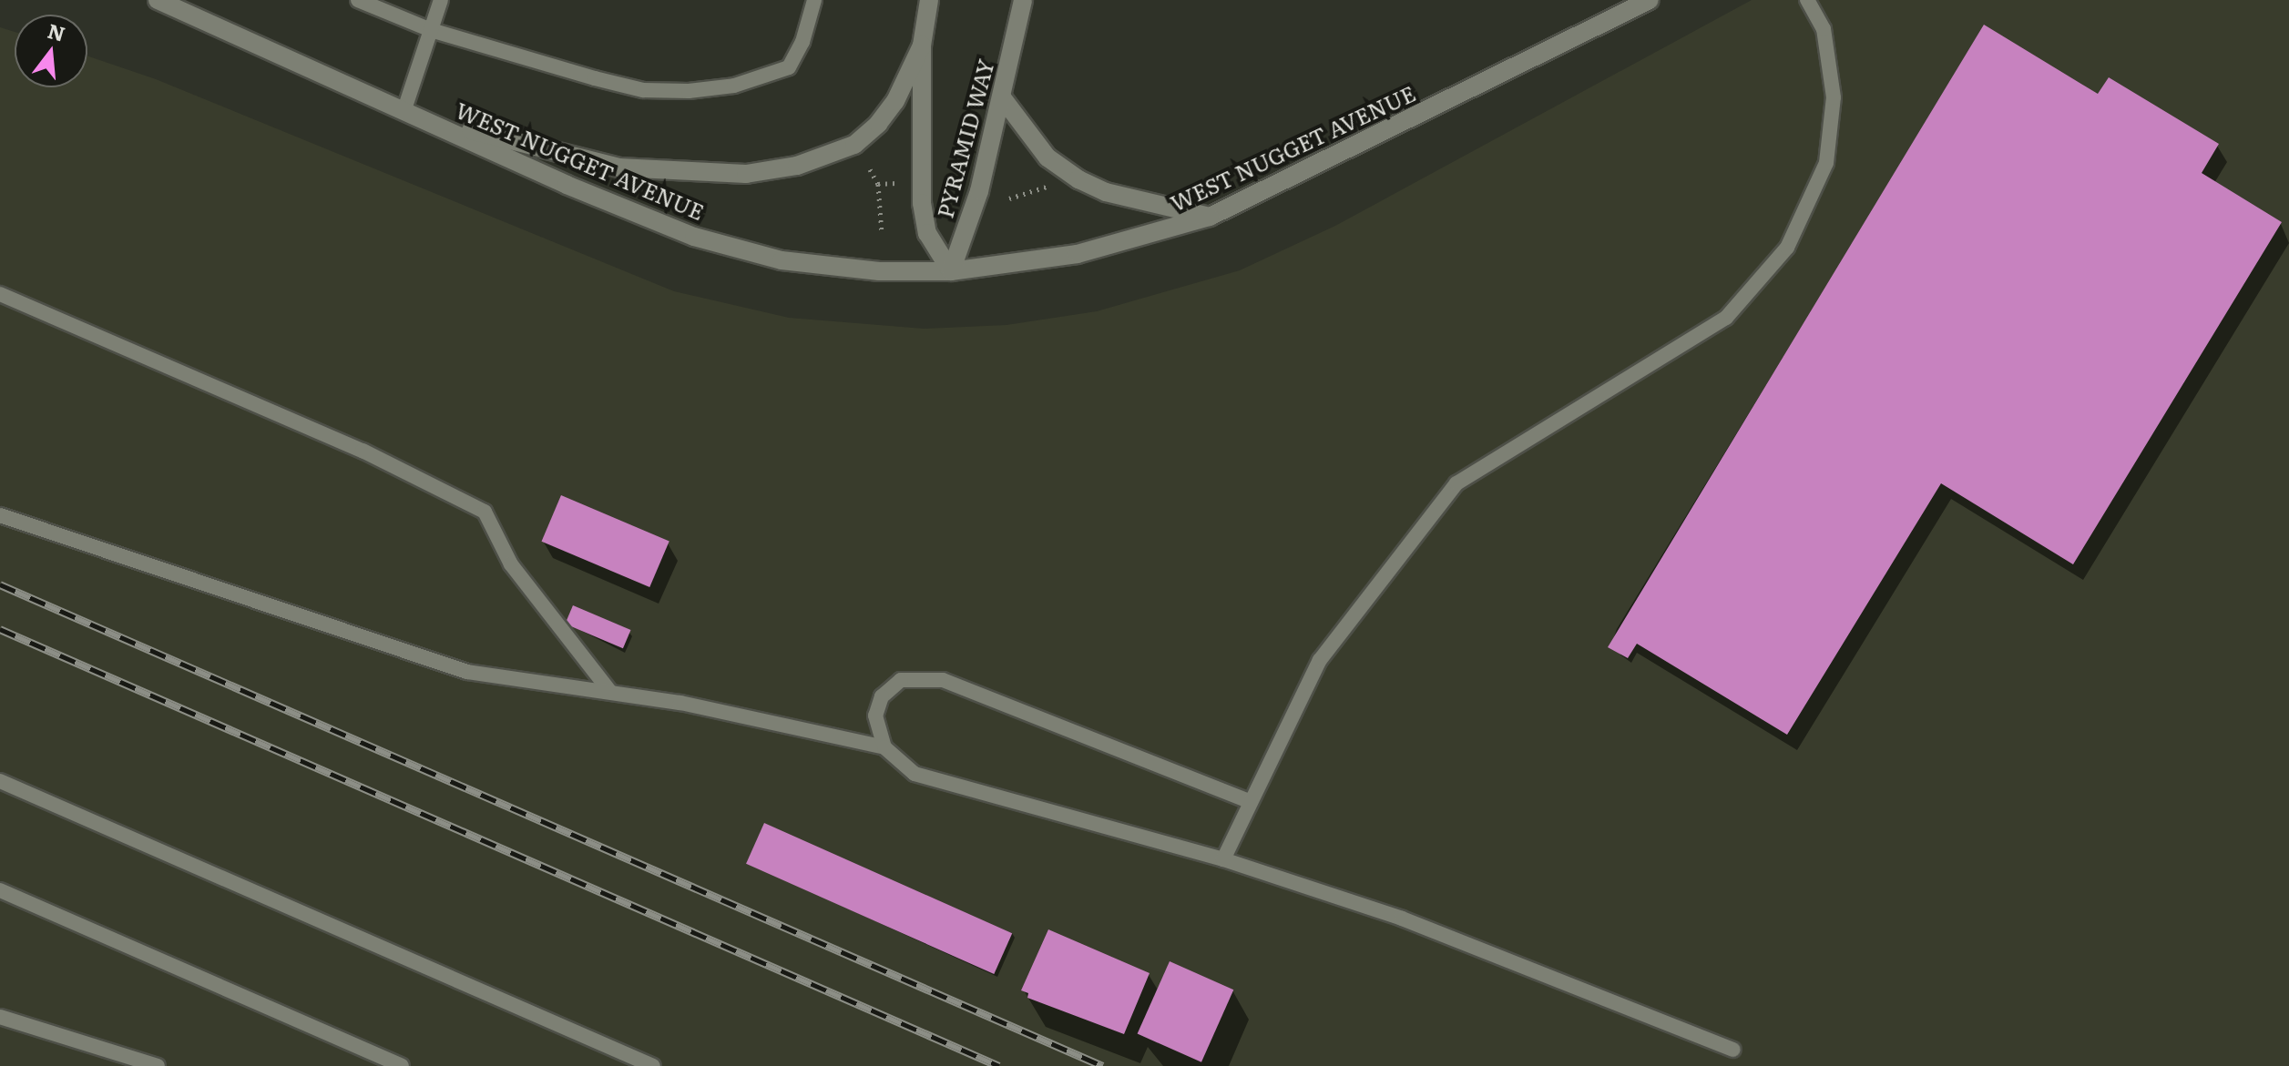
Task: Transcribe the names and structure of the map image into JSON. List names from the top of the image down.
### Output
{
  "streets": {
    "street": ["PYRAMID WAY", "WEST NUGGET AVENUE"]
  },
  "crossings": [
    ["PYRAMID WAY", "WEST NUGGET AVENUE"]
  ],
  "north": "top"
}
